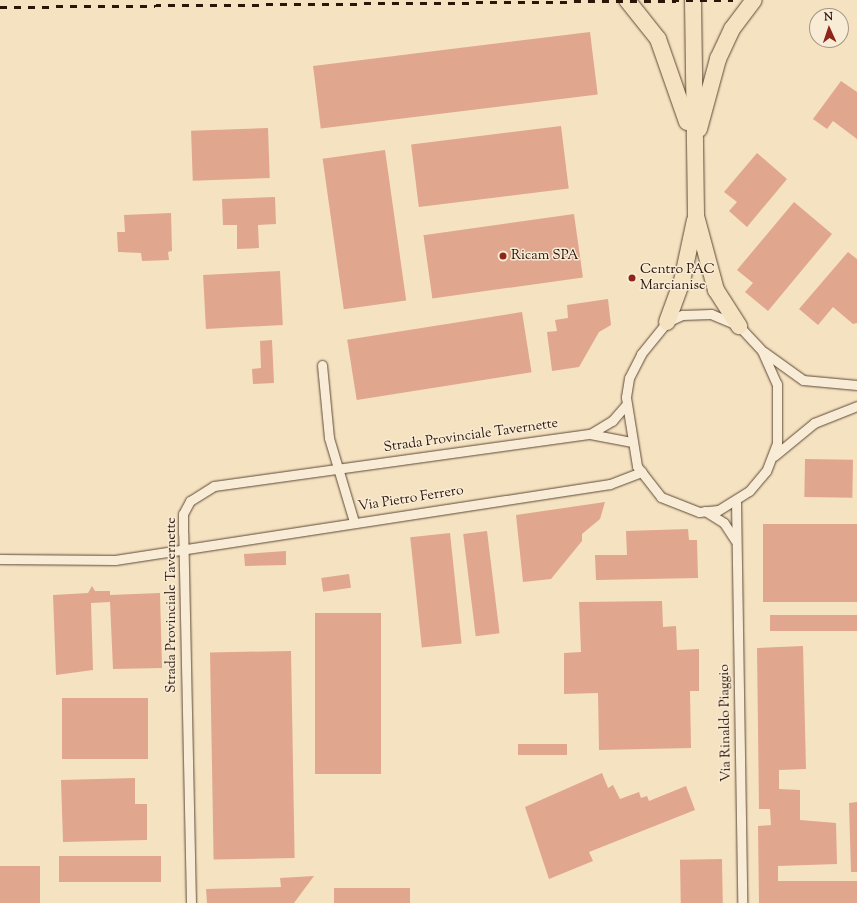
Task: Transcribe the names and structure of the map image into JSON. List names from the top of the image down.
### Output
{
  "streets": {
    "street": ["Strada Provinciale Tavernette", "Via Pietro Ferrero", "Via Rinaldo Piaggio"]
  },
  "crossings": [
    ["Strada Provinciale Tavernette", "Via Pietro Ferrero"]
  ],
  "places": ["Ricam SPA", "Centro PAC Marcianise"],
  "north": "top"
}
